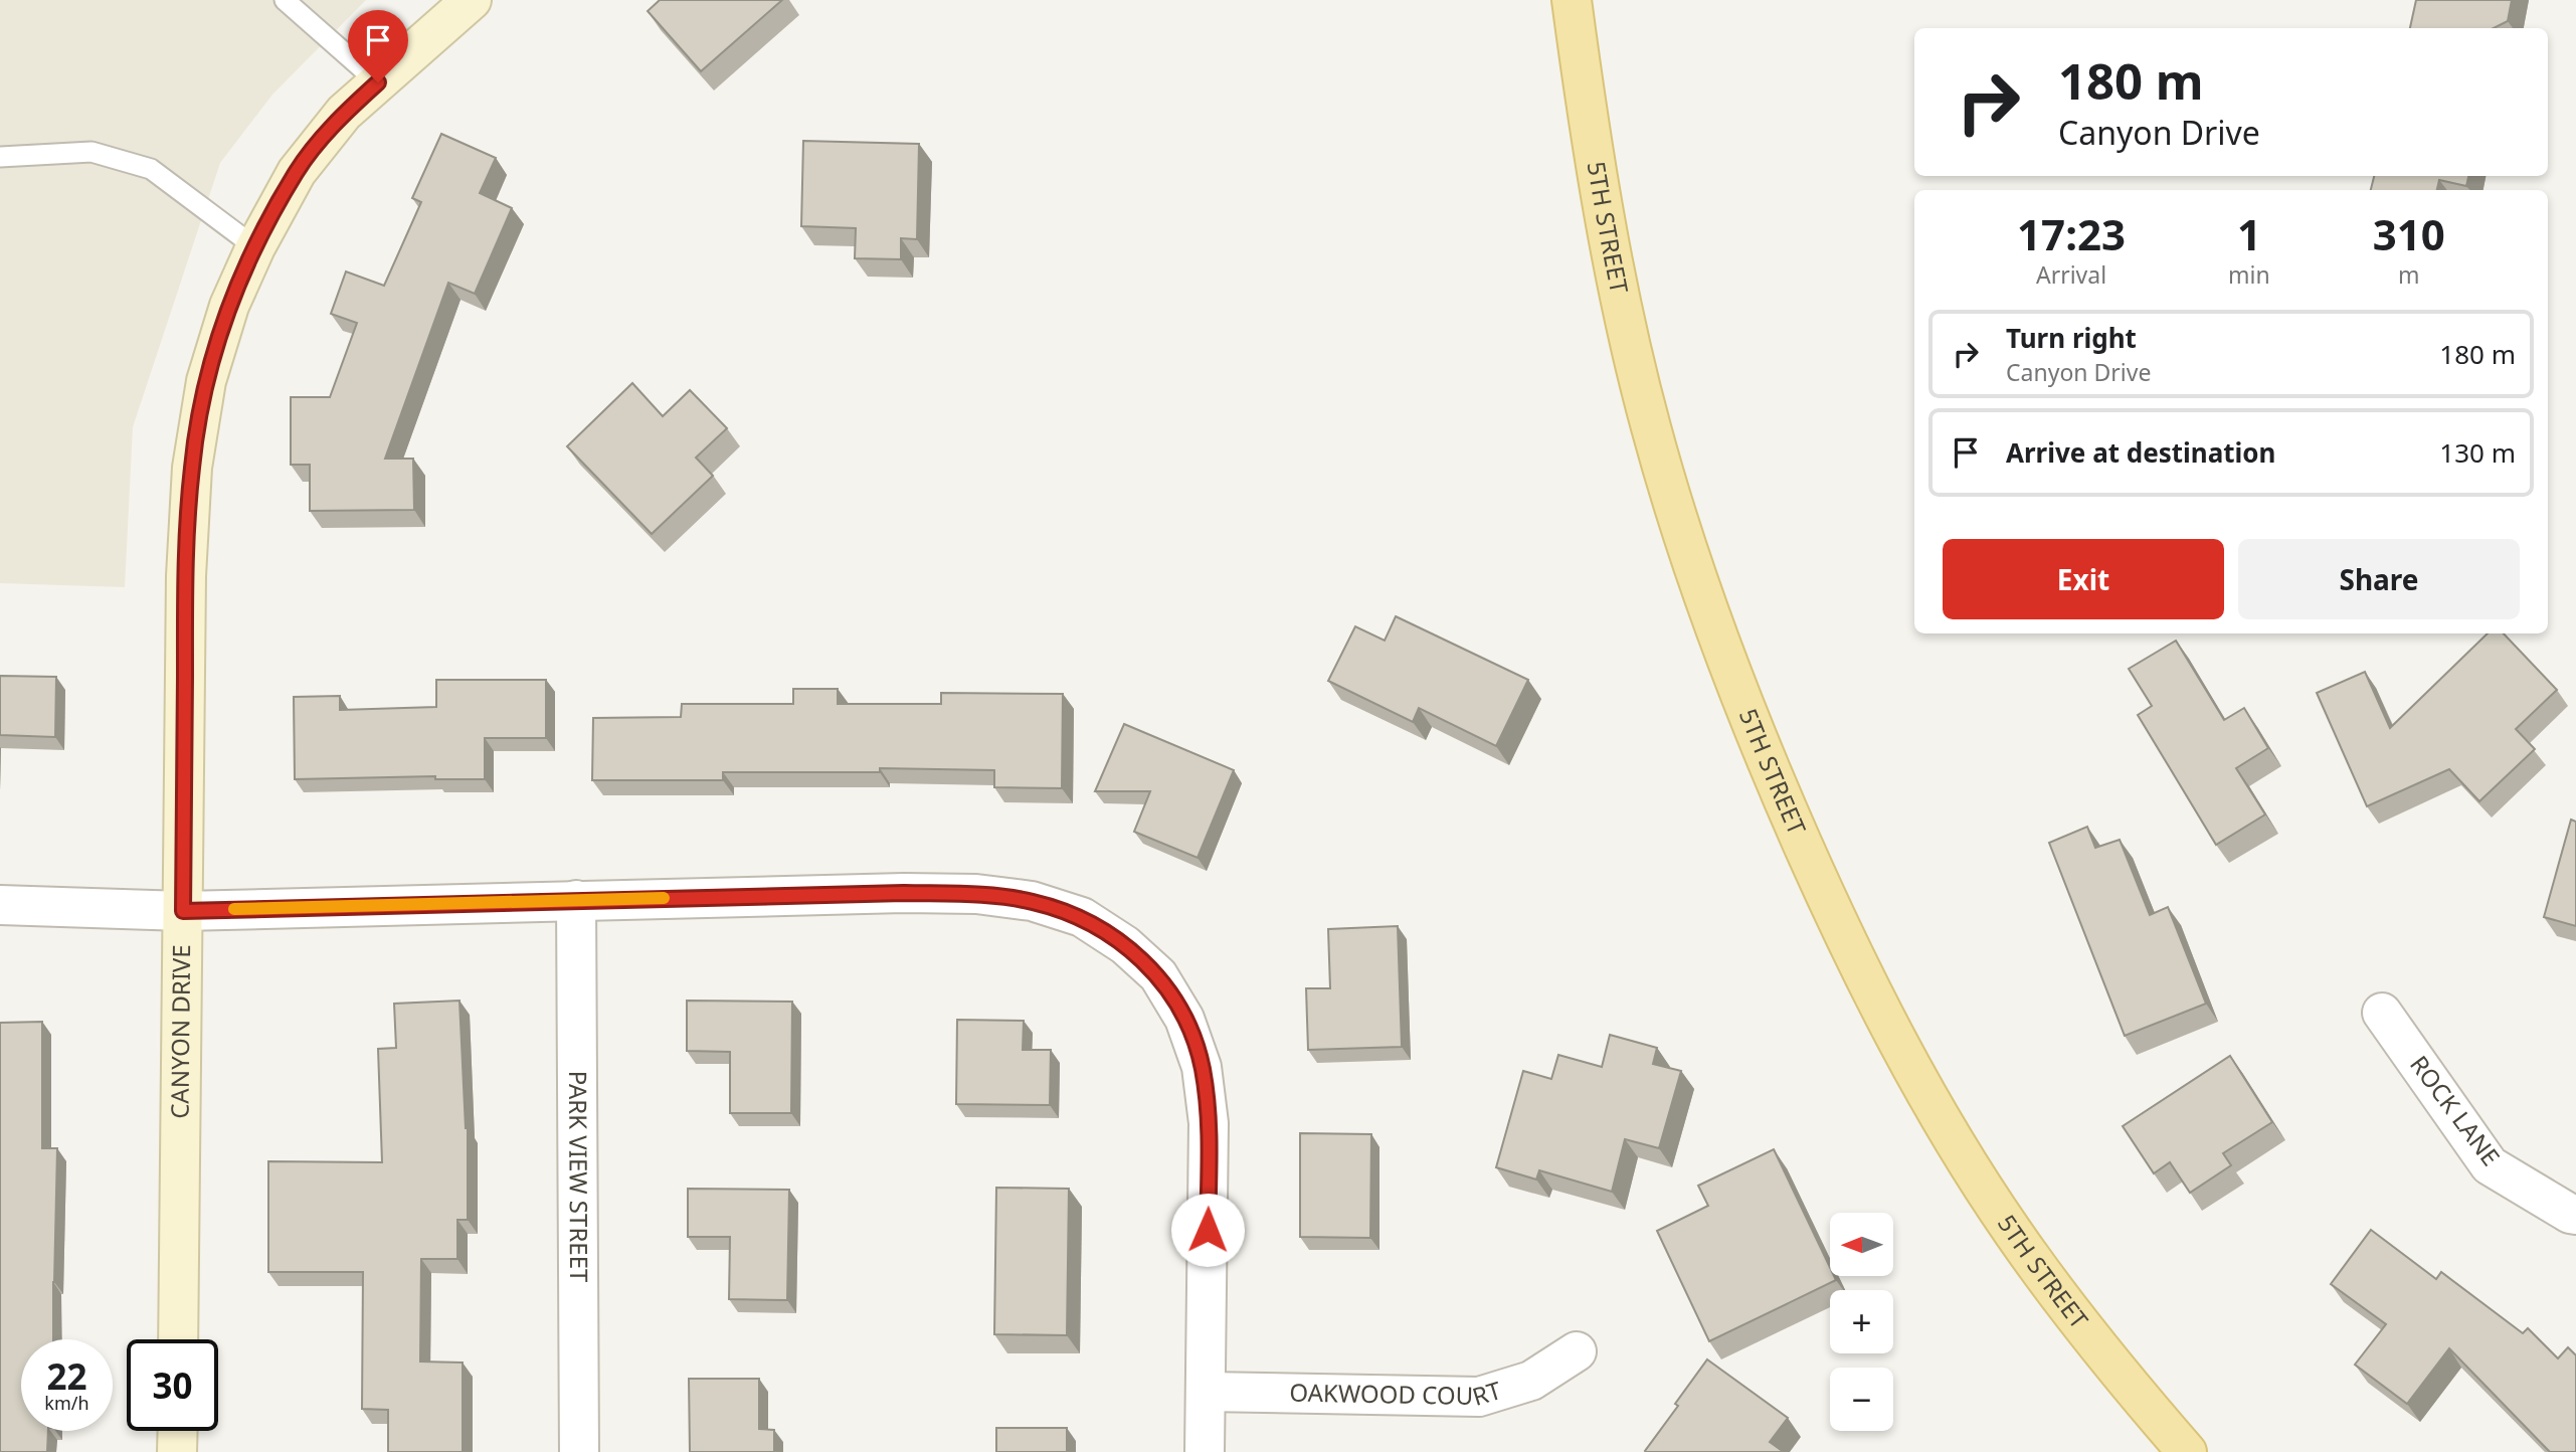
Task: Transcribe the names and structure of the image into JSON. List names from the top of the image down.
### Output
{
  "streets": {
    "main road": ["5TH STREET"],
    "street": [
      "CANYON DRIVE",
      "ROCK LANE",
      "PARK VIEW STREET",
      "OAKWOOD COURT"
    ]
  },
  "north": "left",
  "page": {
    "turn": ["180 m", "Canyon Drive"],
    "eta": [
      "17:23",
      "Arrival",
      "1",
      "min",
      "310",
      "m"
    ],
    "list": [
      {
        "name": "Turn right",
        "note": "Canyon Drive",
        "value": "180 m"
      },
      {
        "name": "Arrive at destination",
        "value": "130 m"
      }
    ],
    "buttons": ["Exit", "Share"],
    "map_buttons": ["+", "−"],
    "speed": "22 km/h",
    "limit": "30"
  }
}
